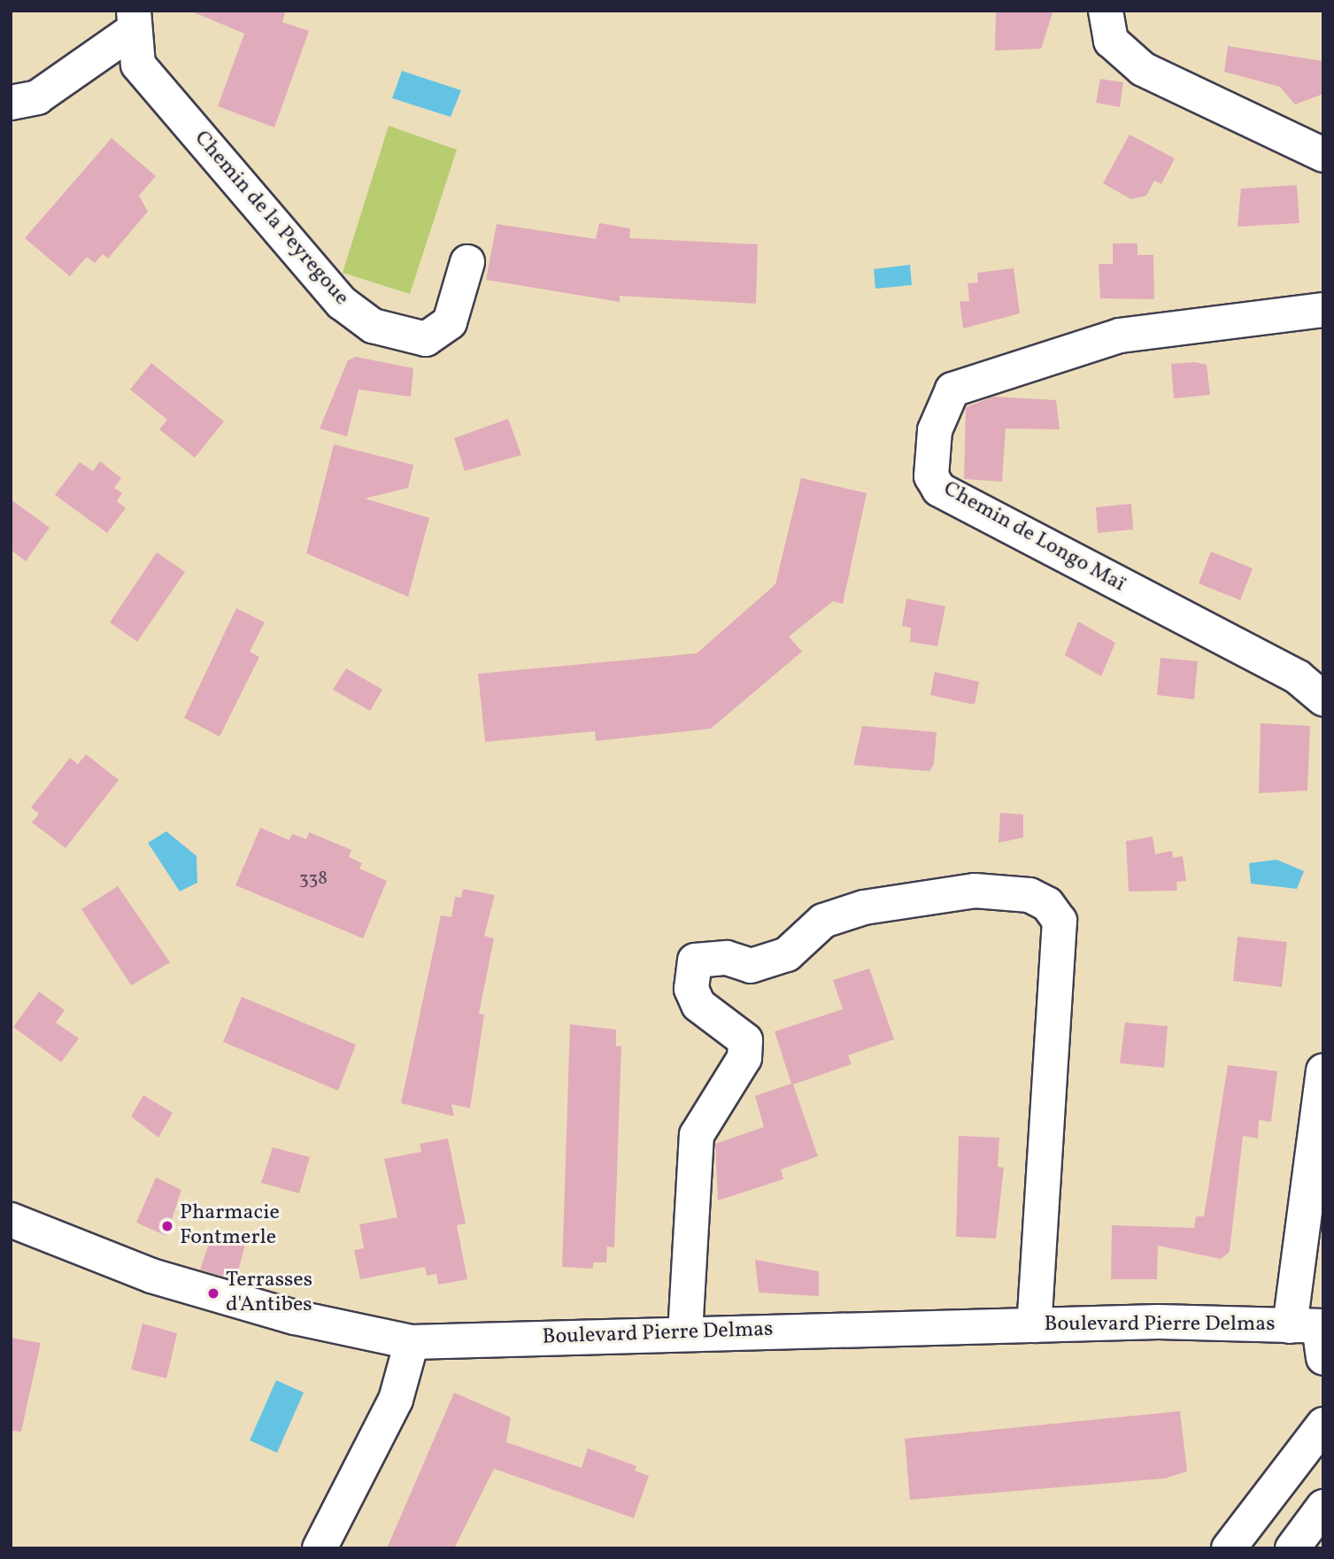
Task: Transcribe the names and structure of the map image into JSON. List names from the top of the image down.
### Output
{
  "streets": {
    "main road": ["Chemin de la Peyregoue", "Chemin de Longo Maï", "Boulevard Pierre Delmas"]
  },
  "places": ["Pharmacie Fontmerle", "Terrasses d'Antibes"],
  "house_numbers": ["338"]
}
